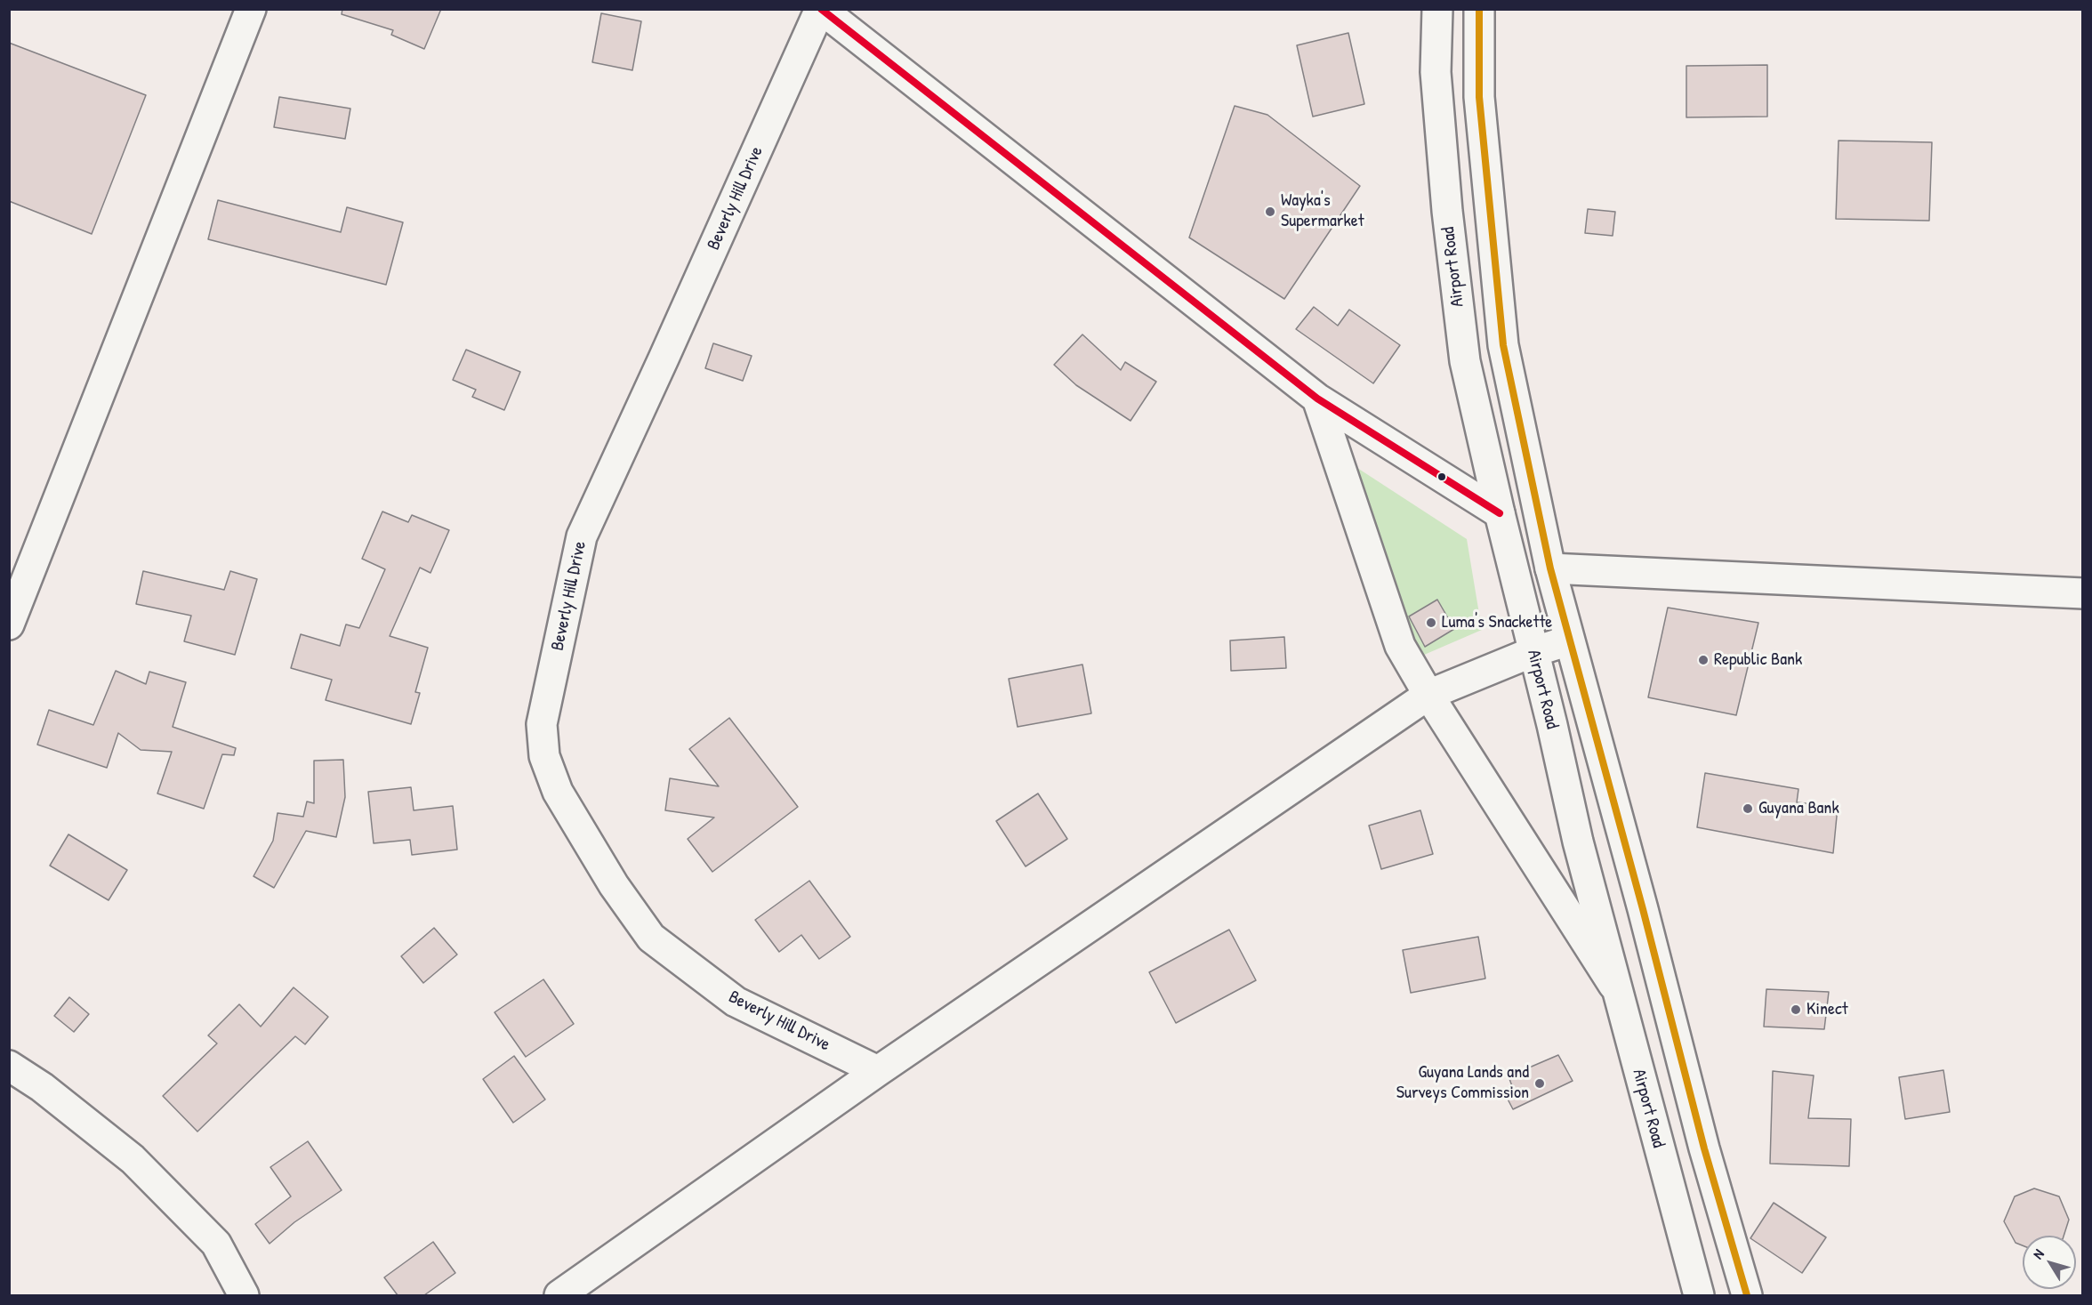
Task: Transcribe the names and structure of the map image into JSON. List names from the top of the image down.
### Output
{
  "streets": {
    "street": ["Beverly Hill Drive", "Airport Road"]
  },
  "places": [
    "Wayka's Supermarket",
    "Luma's Snackette",
    "Republic Bank",
    "Guyana Bank",
    "Kinect",
    "Guyana Lands and Surveys Commission"
  ],
  "north": "top left"
}
